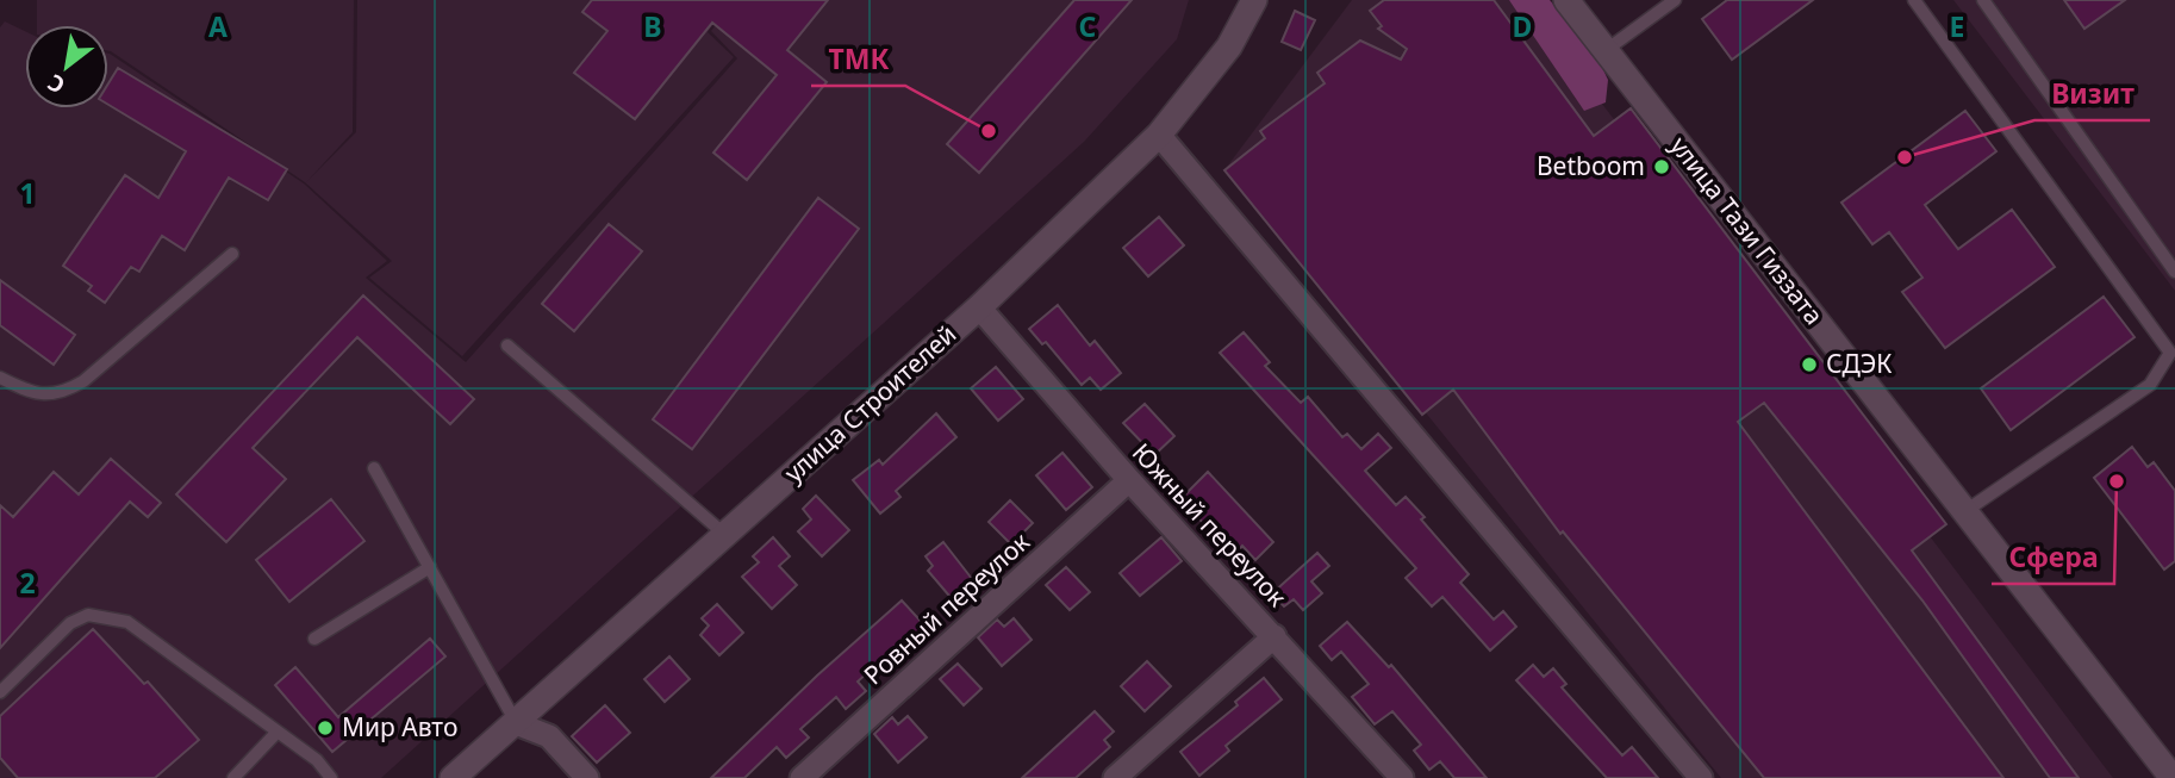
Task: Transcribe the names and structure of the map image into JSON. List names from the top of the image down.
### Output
{
  "streets": {
    "street": [
      "улица Тази Гиззата",
      "улица Строителей",
      "Южный переулок",
      "Ровный переулок"
    ]
  },
  "crossings": [
    ["улица Строителей", "Южный переулок"],
    ["Южный переулок", "Ровный переулок"]
  ],
  "places": [
    "ТМК",
    "Визит",
    "Betboom",
    "СДЭК",
    "Сфера",
    "Мир Авто"
  ],
  "north": "bottom left",
  "grid": {
    "columns": [
      "A",
      "B",
      "C",
      "D",
      "E"
    ],
    "rows": ["1", "2"]
  }
}
